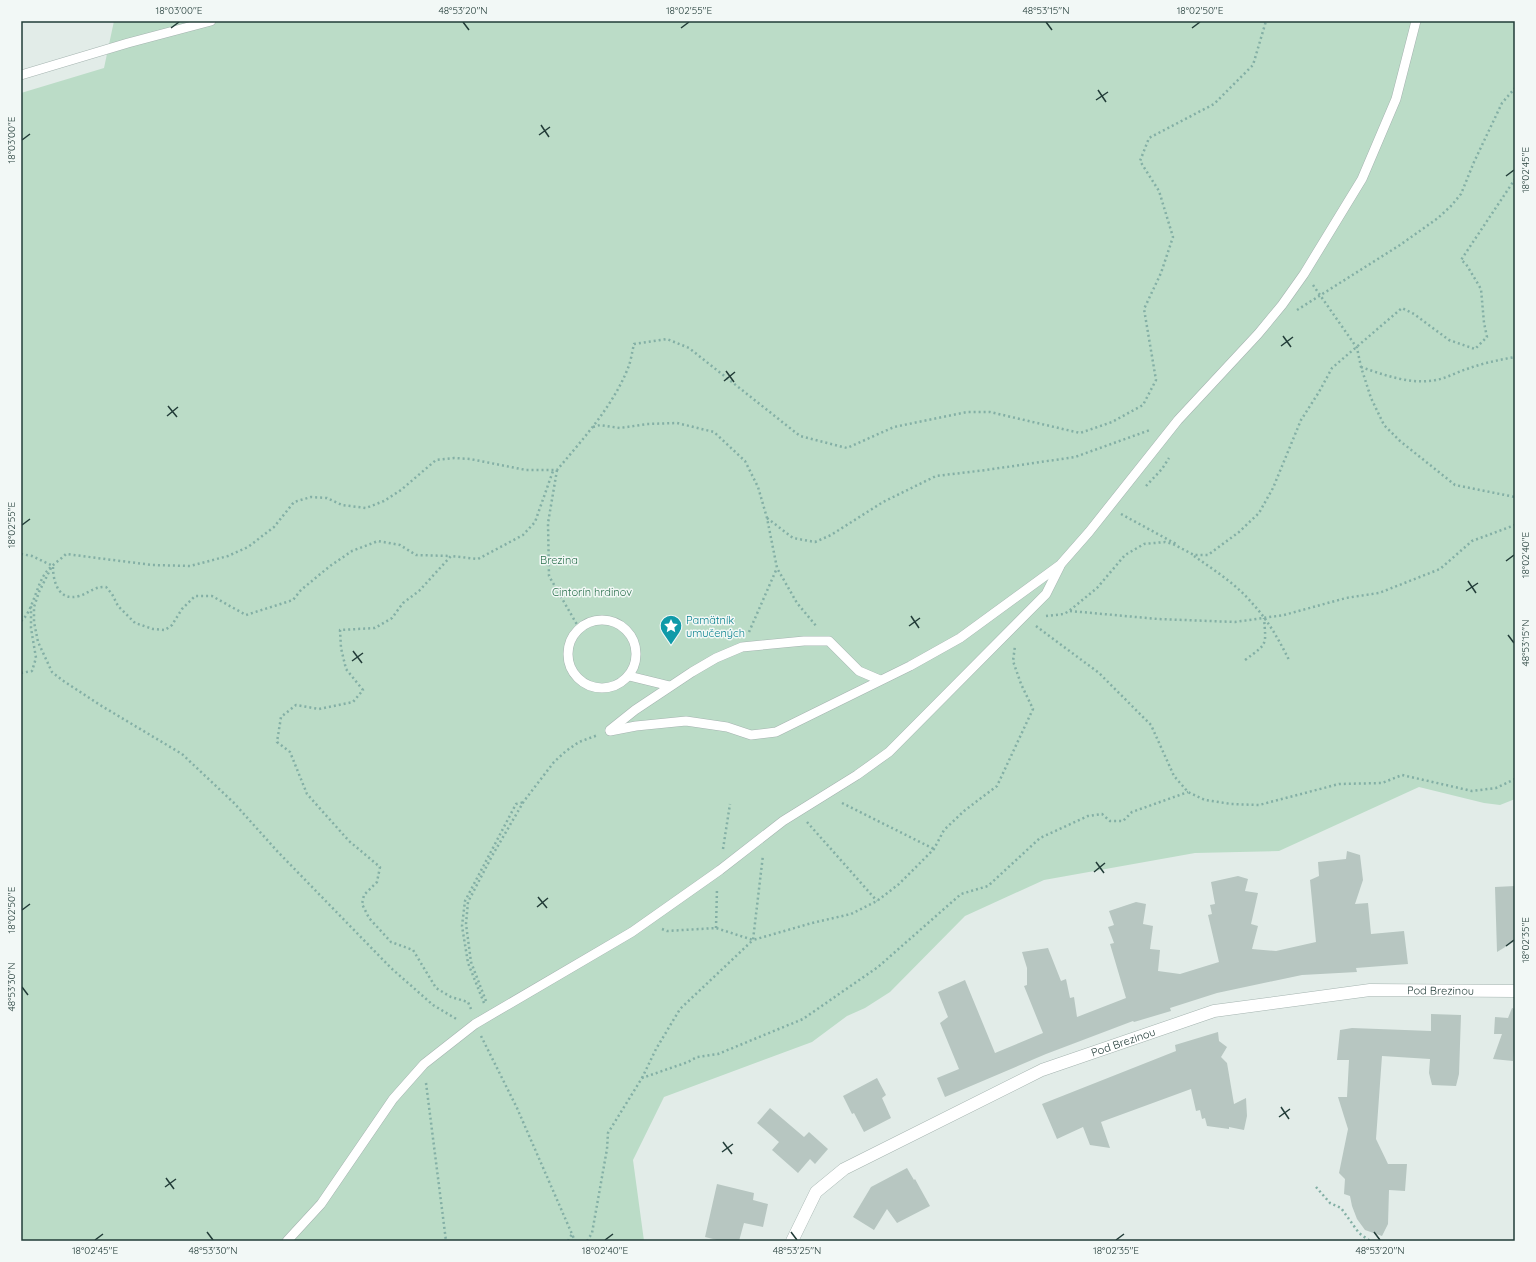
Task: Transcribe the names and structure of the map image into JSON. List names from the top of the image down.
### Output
{
  "streets": {
    "street": ["Pod Brezinou"]
  },
  "parks": ["Brezina", "Cintorín hrdinov"],
  "places": {
    "place": ["Pamätník umučených"]
  },
  "coordinates": [
    "18°03'00\"E",
    "48°53'20\"N",
    "18°02'55\"E",
    "48°53'15\"N",
    "18°02'50\"E",
    "18°02'45\"E",
    "18°02'40\"E",
    "18°02'35\"E",
    "48°53'30\"N",
    "48°53'25\"N"
  ]
}
